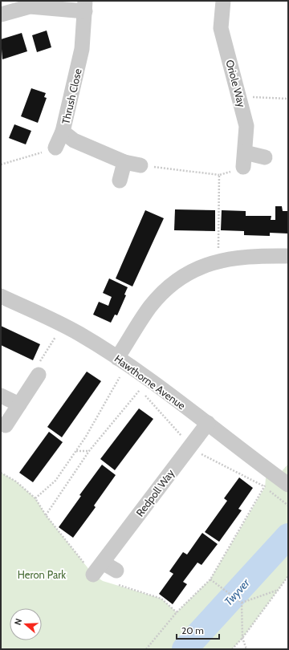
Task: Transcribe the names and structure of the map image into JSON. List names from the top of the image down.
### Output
{
  "streets": {
    "street": [
      "Oriole Way",
      "Thrush Close",
      "Hawthorne Avenue",
      "Redpoll Way"
    ]
  },
  "crossings": [
    ["Hawthorne Avenue", "Redpoll Way"]
  ],
  "water": ["Twyver"],
  "parks": ["Heron Park"],
  "scale_bar": "20 m",
  "north": "left"
}
